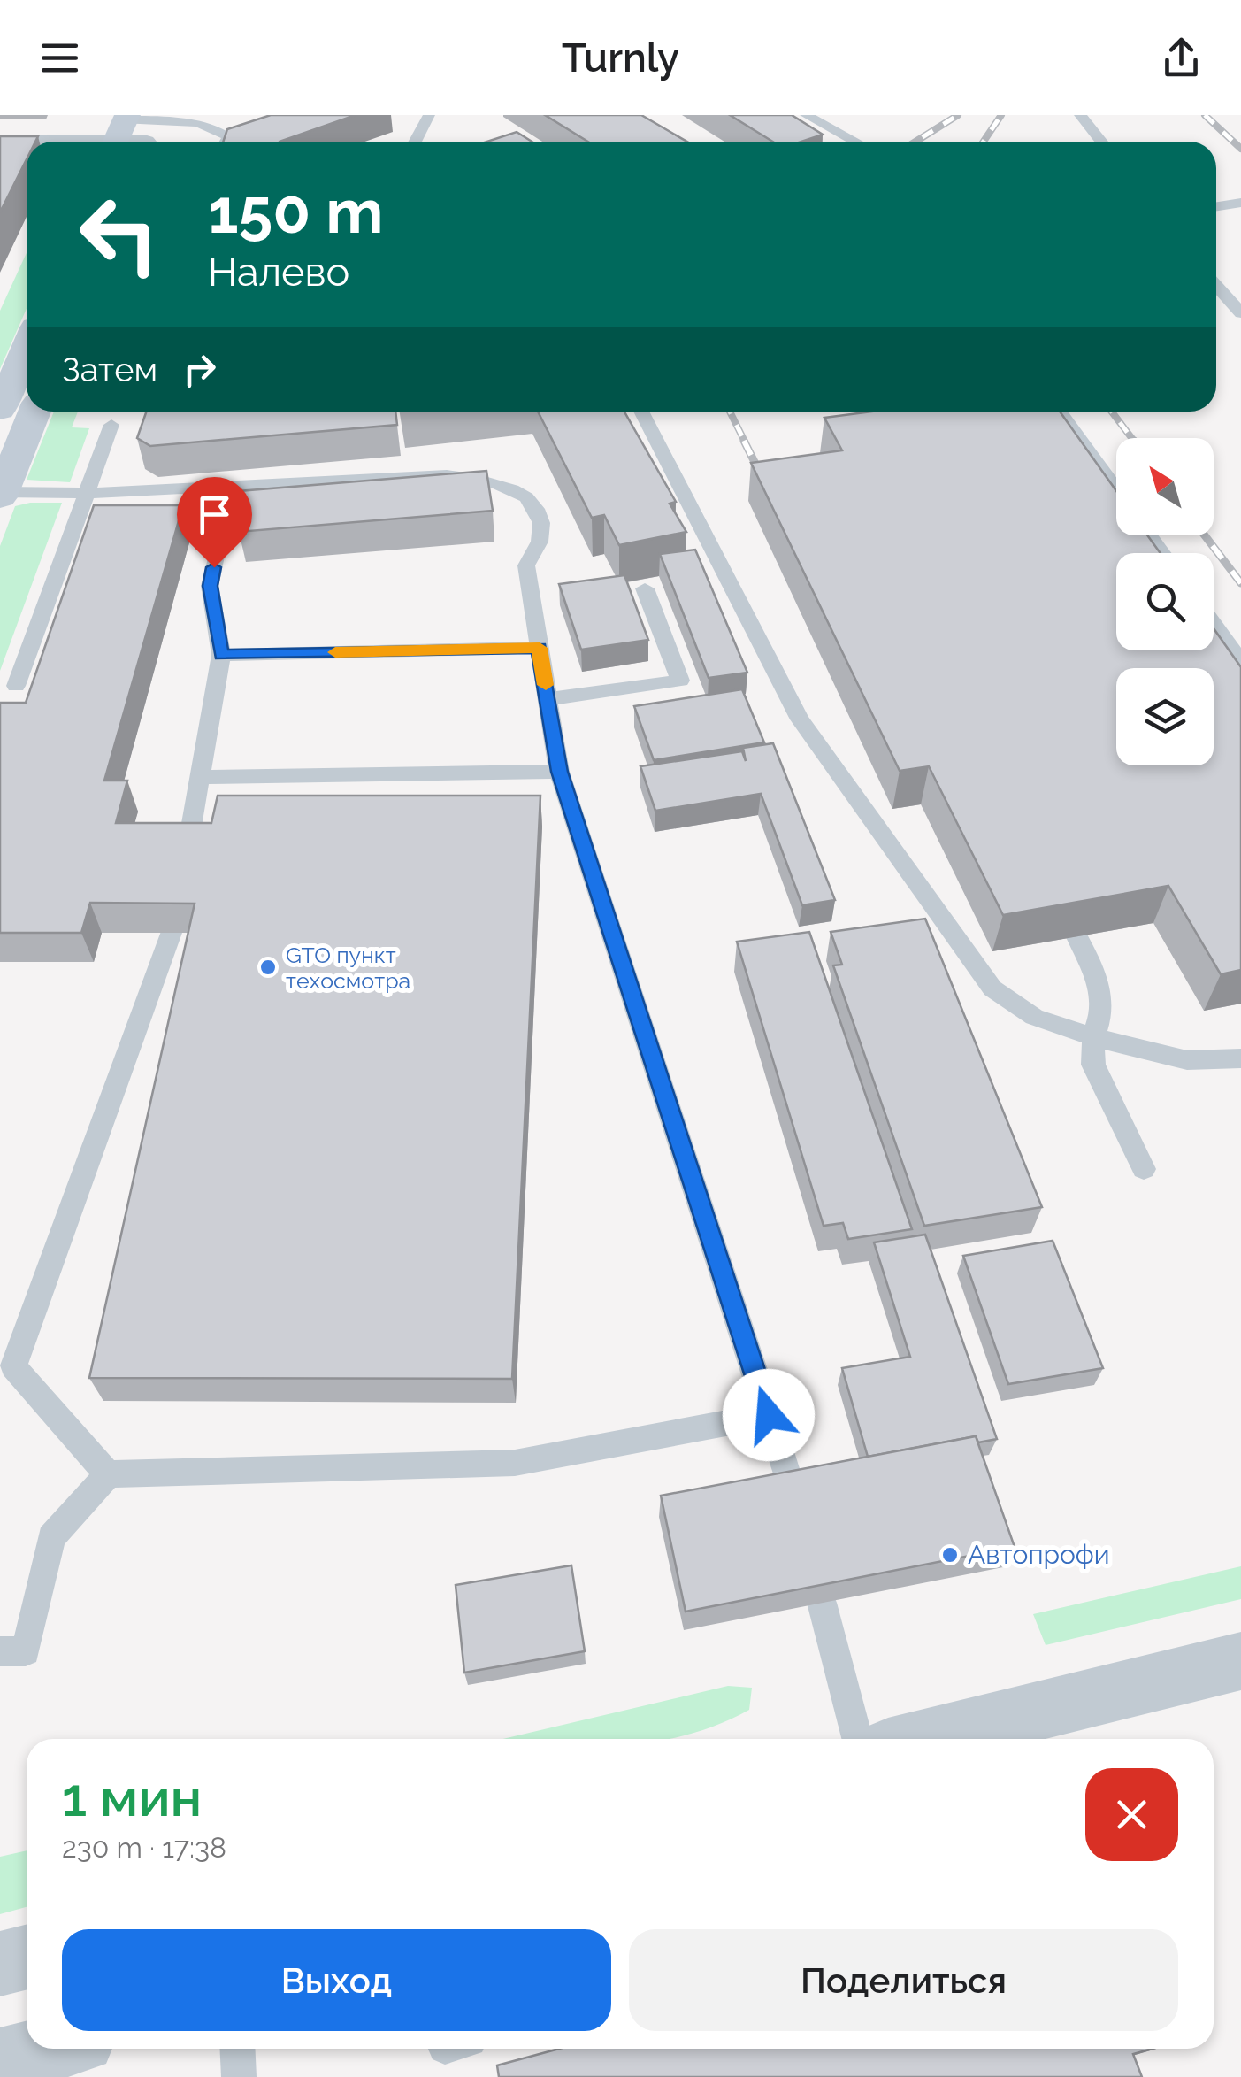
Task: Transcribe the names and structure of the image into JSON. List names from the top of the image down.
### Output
{
  "places": ["GTO пункт техосмотра", "Автопрофи"],
  "north": "top left",
  "page": {
    "header": "Turnly",
    "turn": ["150 m", "Налево"],
    "then": "Затем",
    "heading": ["1 мин", "230 m · 17:38"],
    "buttons": ["Выход", "Поделиться"]
  }
}
